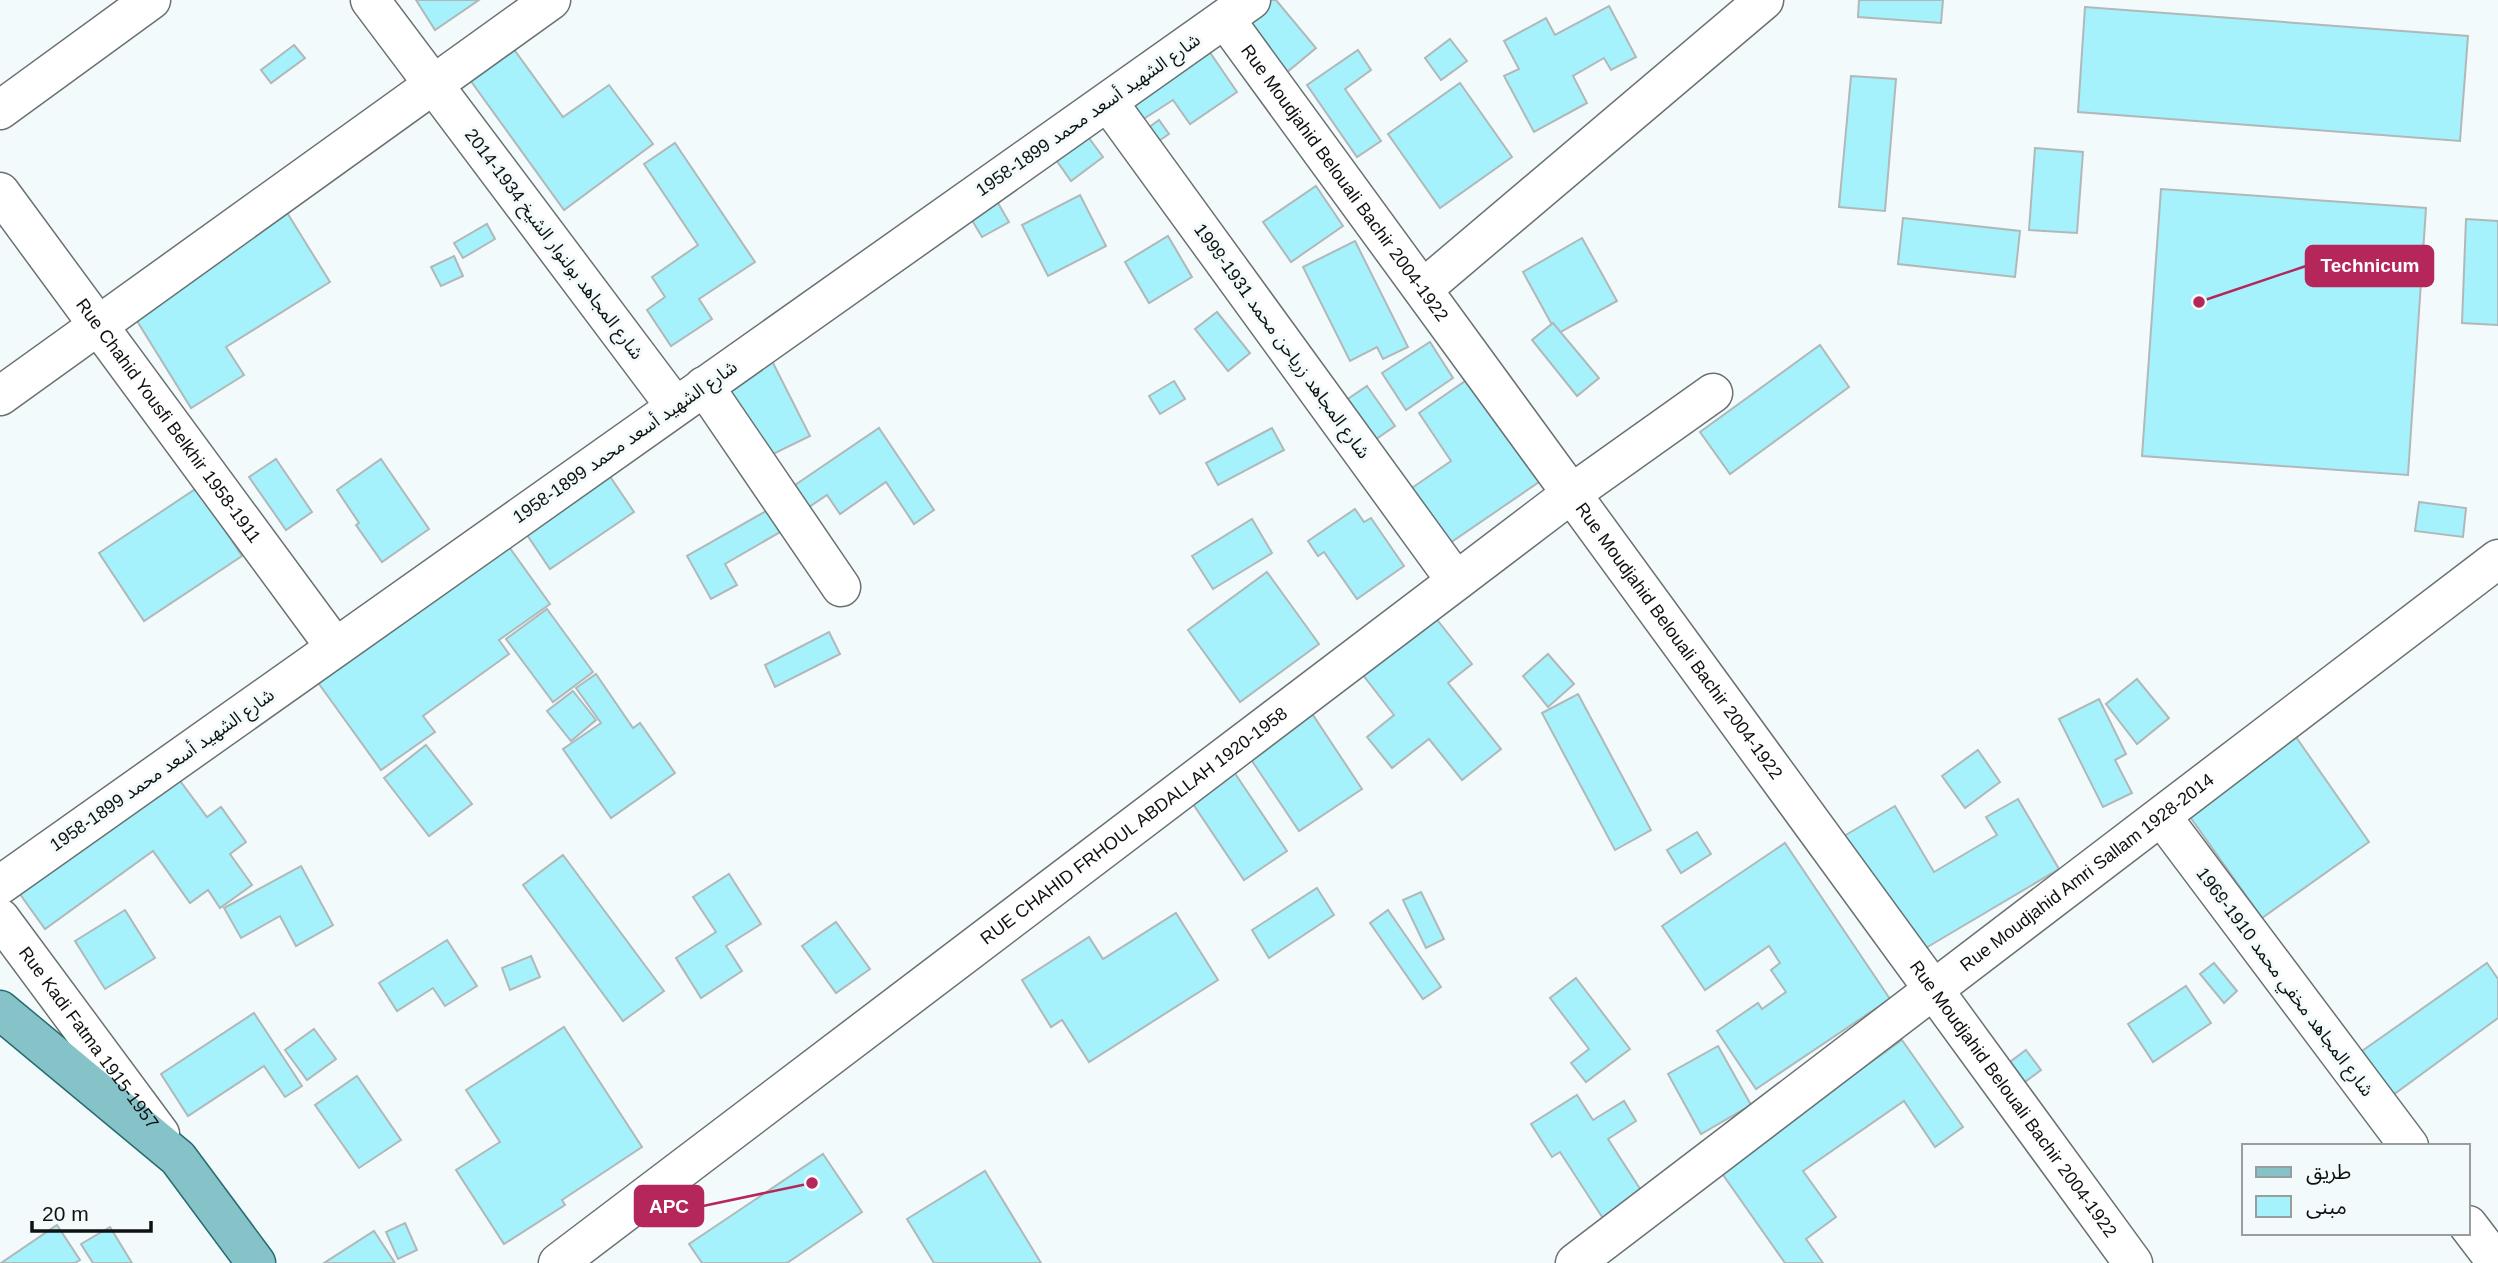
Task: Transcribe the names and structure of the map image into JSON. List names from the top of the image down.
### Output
{
  "streets": {
    "street": [
      "شارع الشهيد أسعد محمد 1899-1958",
      "Rue Moudjahid Belouali Bachir 2004-1922",
      "شارع المجاهد بولنوار الشيخ 1934-2014",
      "شارع المجاهد زرياحن محمد 1931-1999",
      "Rue Chahid Yousfi Belkhir 1958-1911",
      "RUE CHAHID FRHOUL ABDALLAH 1920-1958",
      "Rue Moudjahid Amri Sallam 1928-2014",
      "شارع المجاهد مخفي محمد 1910-1969",
      "Rue Kadi Fatma 1915-1957"
    ]
  },
  "crossings": [
    ["شارع الشهيد أسعد محمد 1899-1958", "Rue Moudjahid Belouali Bachir 2004-1922"],
    ["شارع الشهيد أسعد محمد 1899-1958", "شارع المجاهد بولنوار الشيخ 1934-2014"],
    ["شارع الشهيد أسعد محمد 1899-1958", "شارع المجاهد زرياحن محمد 1931-1999"],
    ["شارع الشهيد أسعد محمد 1899-1958", "Rue Chahid Yousfi Belkhir 1958-1911"],
    ["Rue Moudjahid Belouali Bachir 2004-1922", "RUE CHAHID FRHOUL ABDALLAH 1920-1958"],
    ["Rue Moudjahid Belouali Bachir 2004-1922", "Rue Moudjahid Amri Sallam 1928-2014"],
    ["شارع المجاهد زرياحن محمد 1931-1999", "RUE CHAHID FRHOUL ABDALLAH 1920-1958"],
    ["Rue Moudjahid Amri Sallam 1928-2014", "شارع المجاهد مخفي محمد 1910-1969"]
  ],
  "places": ["Technicum", "APC"],
  "legend": ["طريق", "مبنى"],
  "scale_bar": "20 m"
}
